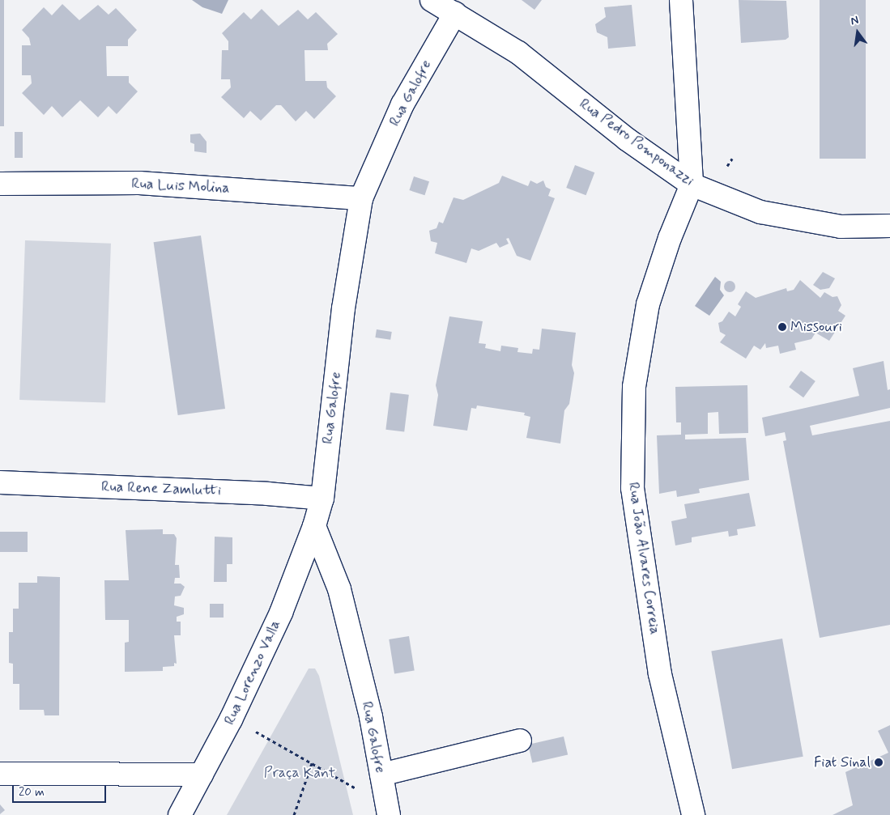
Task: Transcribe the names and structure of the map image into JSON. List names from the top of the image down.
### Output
{
  "streets": {
    "street": [
      "Rua Galofre",
      "Rua Pedro Pomponazzi",
      "Rua Luis Molina",
      "Rua Rene Zamlutti",
      "Rua João Alvares Correia",
      "Rua Lorenzo Valla"
    ]
  },
  "crossings": [
    ["Rua Galofre", "Rua Pedro Pomponazzi"],
    ["Rua Galofre", "Rua Luis Molina"],
    ["Rua Galofre", "Rua Rene Zamlutti"],
    ["Rua Galofre", "Rua Lorenzo Valla"],
    ["Rua Pedro Pomponazzi", "Rua João Alvares Correia"]
  ],
  "parks": ["Praça Kant"],
  "places": ["Missouri", "Fiat Sinal"],
  "scale_bar": "20 m",
  "north": "top"
}
